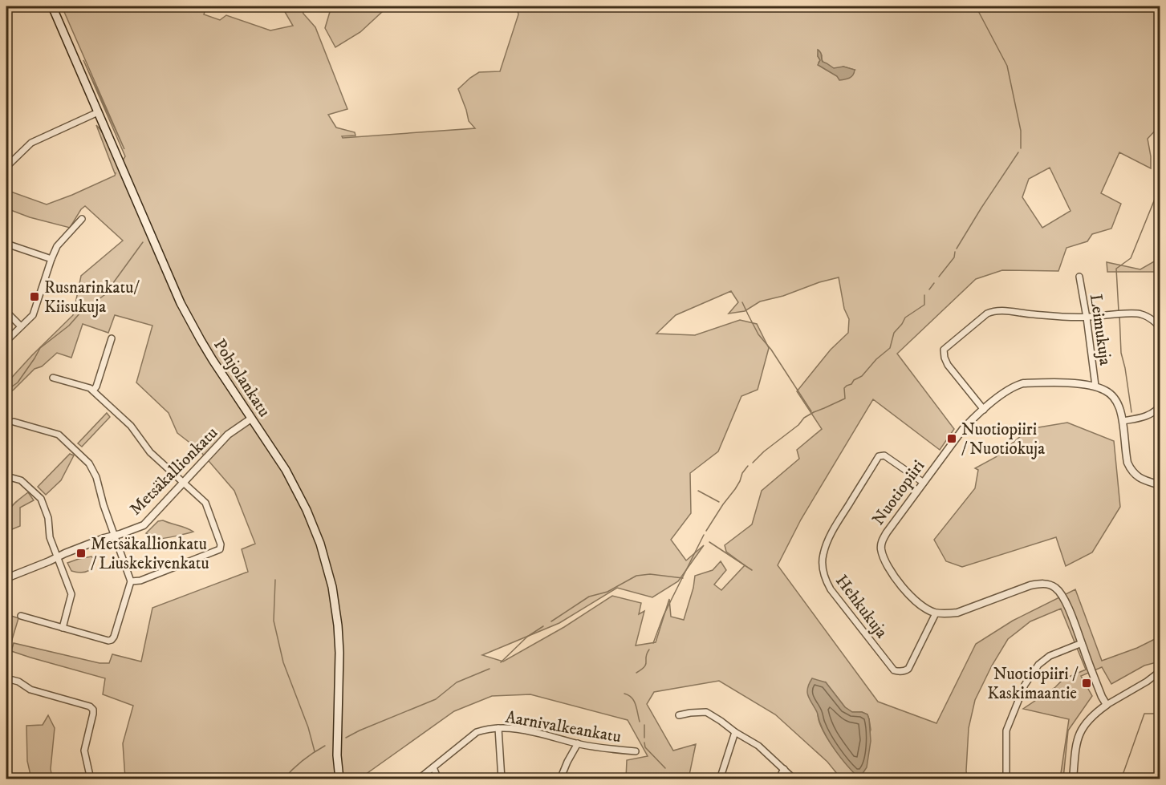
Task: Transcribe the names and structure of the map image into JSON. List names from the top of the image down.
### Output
{
  "streets": {
    "main road": ["Pohjolankatu"],
    "street": [
      "Leimukuja",
      "Metsäkallionkatu",
      "Nuotiopiiri",
      "Hehkukuja",
      "Aarnivalkeankatu"
    ]
  },
  "crossings": [
    ["Leimukuja", "Nuotiopiiri"],
    ["Pohjolankatu", "Metsäkallionkatu"],
    ["Nuotiopiiri", "Hehkukuja"]
  ],
  "places": {
    "transit": [
      "Rusnarinkatu/ Kiisukuja",
      "Nuotiopiiri / Nuotiokuja",
      "Metsäkallionkatu / Liuskekivenkatu",
      "Nuotiopiiri / Kaskimaantie"
    ]
  }
}
